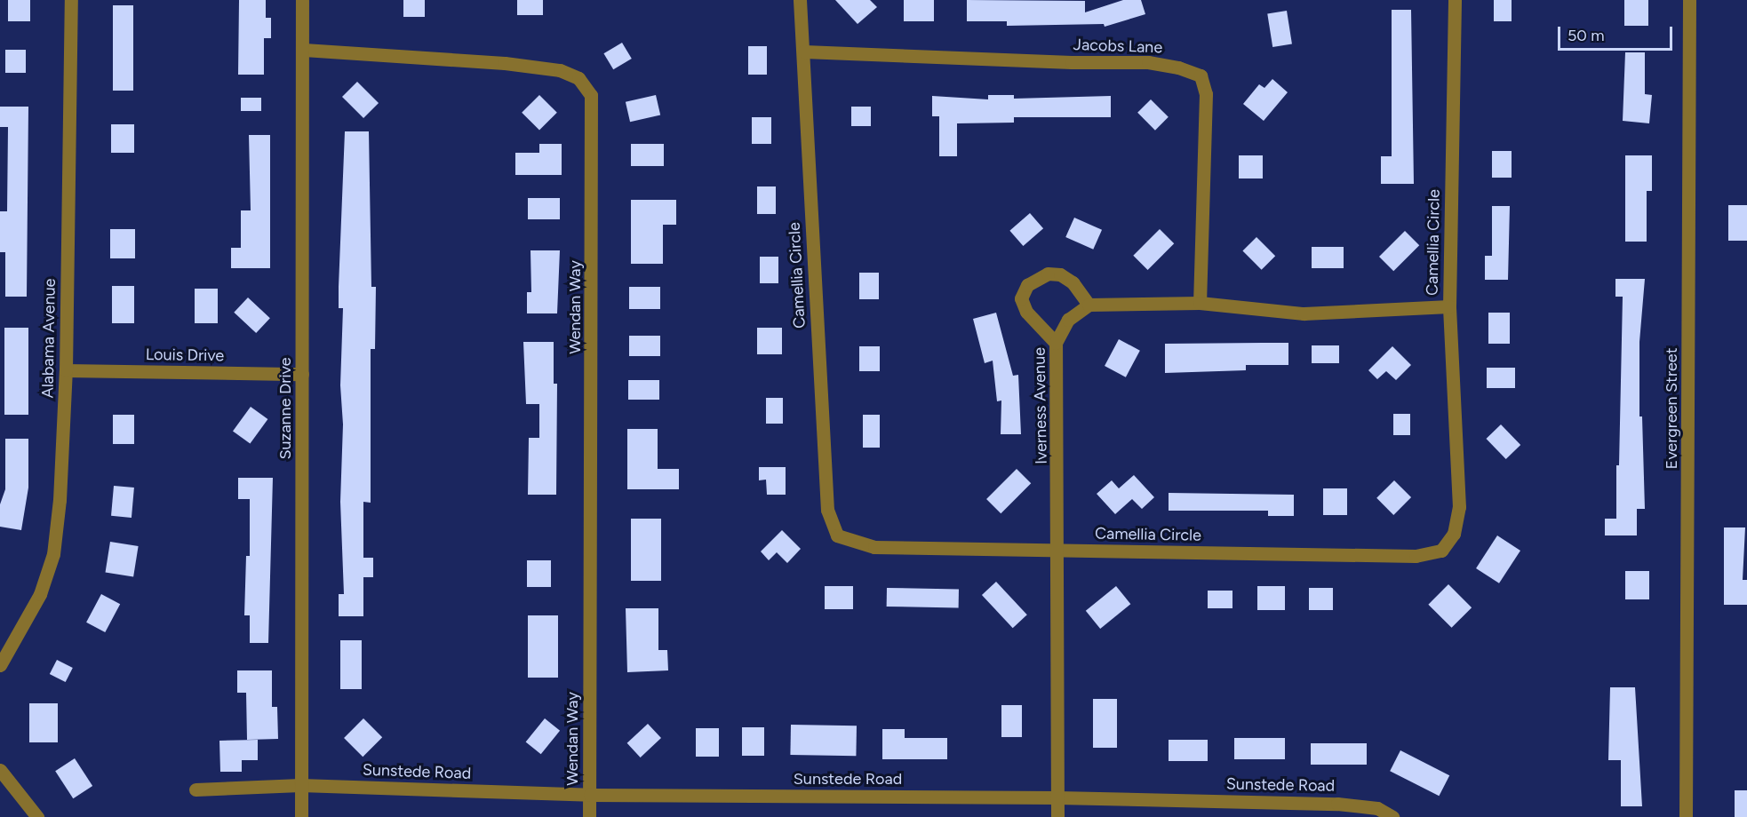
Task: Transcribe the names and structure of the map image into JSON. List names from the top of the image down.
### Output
{
  "streets": {
    "street": [
      "Jacobs Lane",
      "Camellia Circle",
      "Wendan Way",
      "Alabama Avenue",
      "Louis Drive",
      "Iverness Avenue",
      "Suzanne Drive",
      "Evergreen Street",
      "Sunstede Road"
    ]
  },
  "crossings": [
    ["Jacobs Lane", "Camellia Circle"],
    ["Camellia Circle", "Iverness Avenue"],
    ["Wendan Way", "Suzanne Drive"],
    ["Wendan Way", "Sunstede Road"],
    ["Alabama Avenue", "Louis Drive"],
    ["Louis Drive", "Suzanne Drive"],
    ["Iverness Avenue", "Sunstede Road"],
    ["Suzanne Drive", "Sunstede Road"]
  ],
  "scale_bar": "50 m"
}
